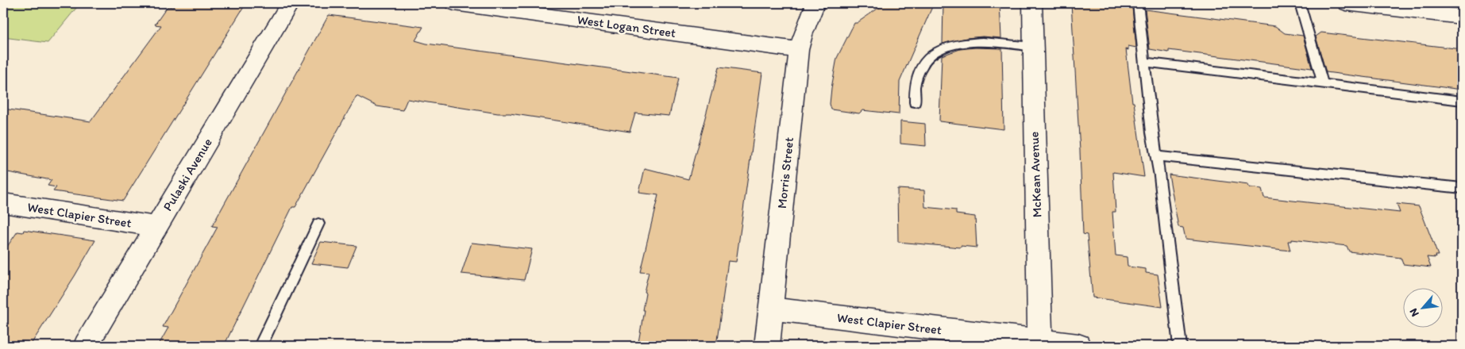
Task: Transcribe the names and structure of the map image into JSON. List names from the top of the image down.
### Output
{
  "streets": {
    "street": [
      "West Logan Street",
      "Morris Street",
      "Pulaski Avenue",
      "McKean Avenue",
      "West Clapier Street"
    ]
  },
  "crossings": [
    ["West Logan Street", "Morris Street"],
    ["Morris Street", "West Clapier Street"],
    ["Pulaski Avenue", "West Clapier Street"],
    ["McKean Avenue", "West Clapier Street"]
  ],
  "north": "bottom left"
}
